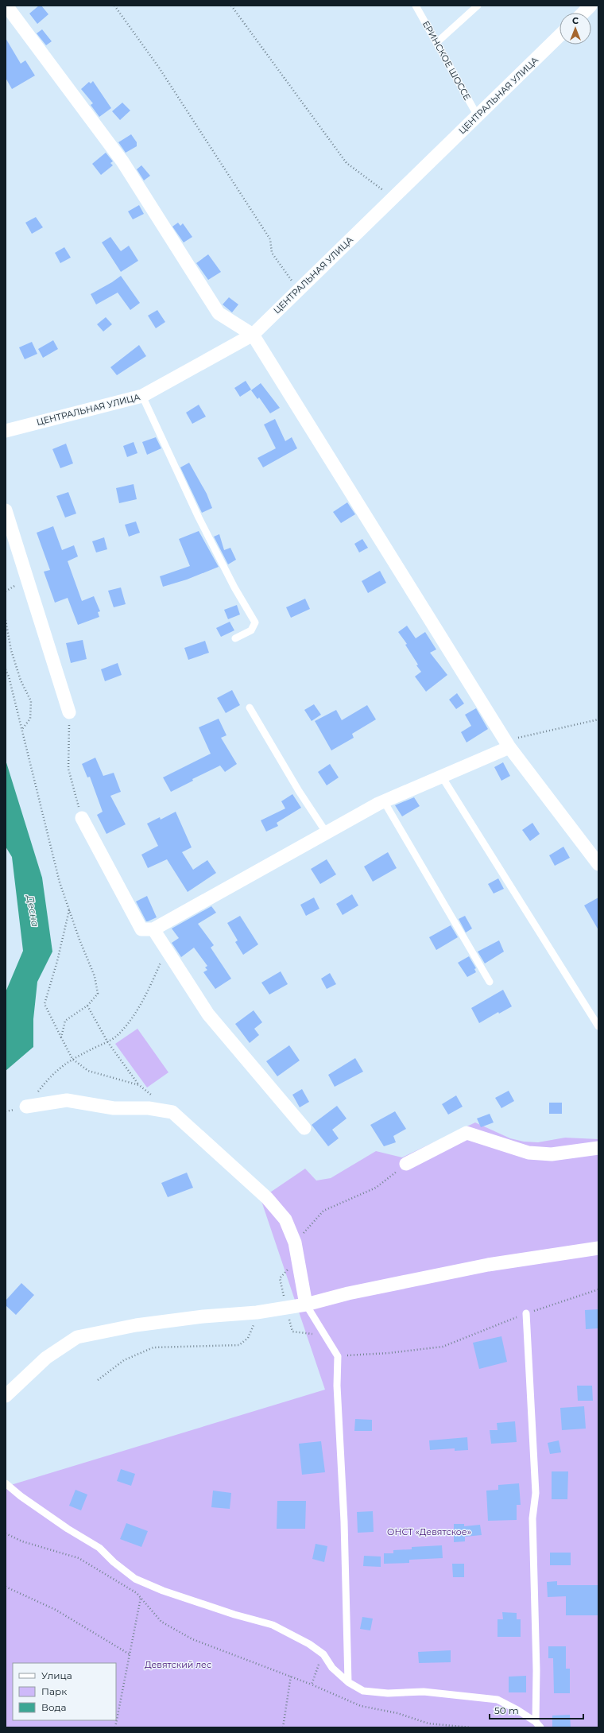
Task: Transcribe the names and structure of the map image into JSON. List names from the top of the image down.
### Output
{
  "streets": {
    "street": ["ЦЕНТРАЛЬНАЯ УЛИЦА"],
    "lane": ["ЕРИНСКОЕ ШОССЕ"]
  },
  "crossings": [
    ["ЕРИНСКОЕ ШОССЕ", "ЦЕНТРАЛЬНАЯ УЛИЦА"]
  ],
  "water": ["Десна"],
  "parks": ["ОНСТ «Девятское»", "Девятский лес"],
  "legend": ["Улица", "Парк", "Вода"],
  "scale_bar": "50 m",
  "north": "top"
}
